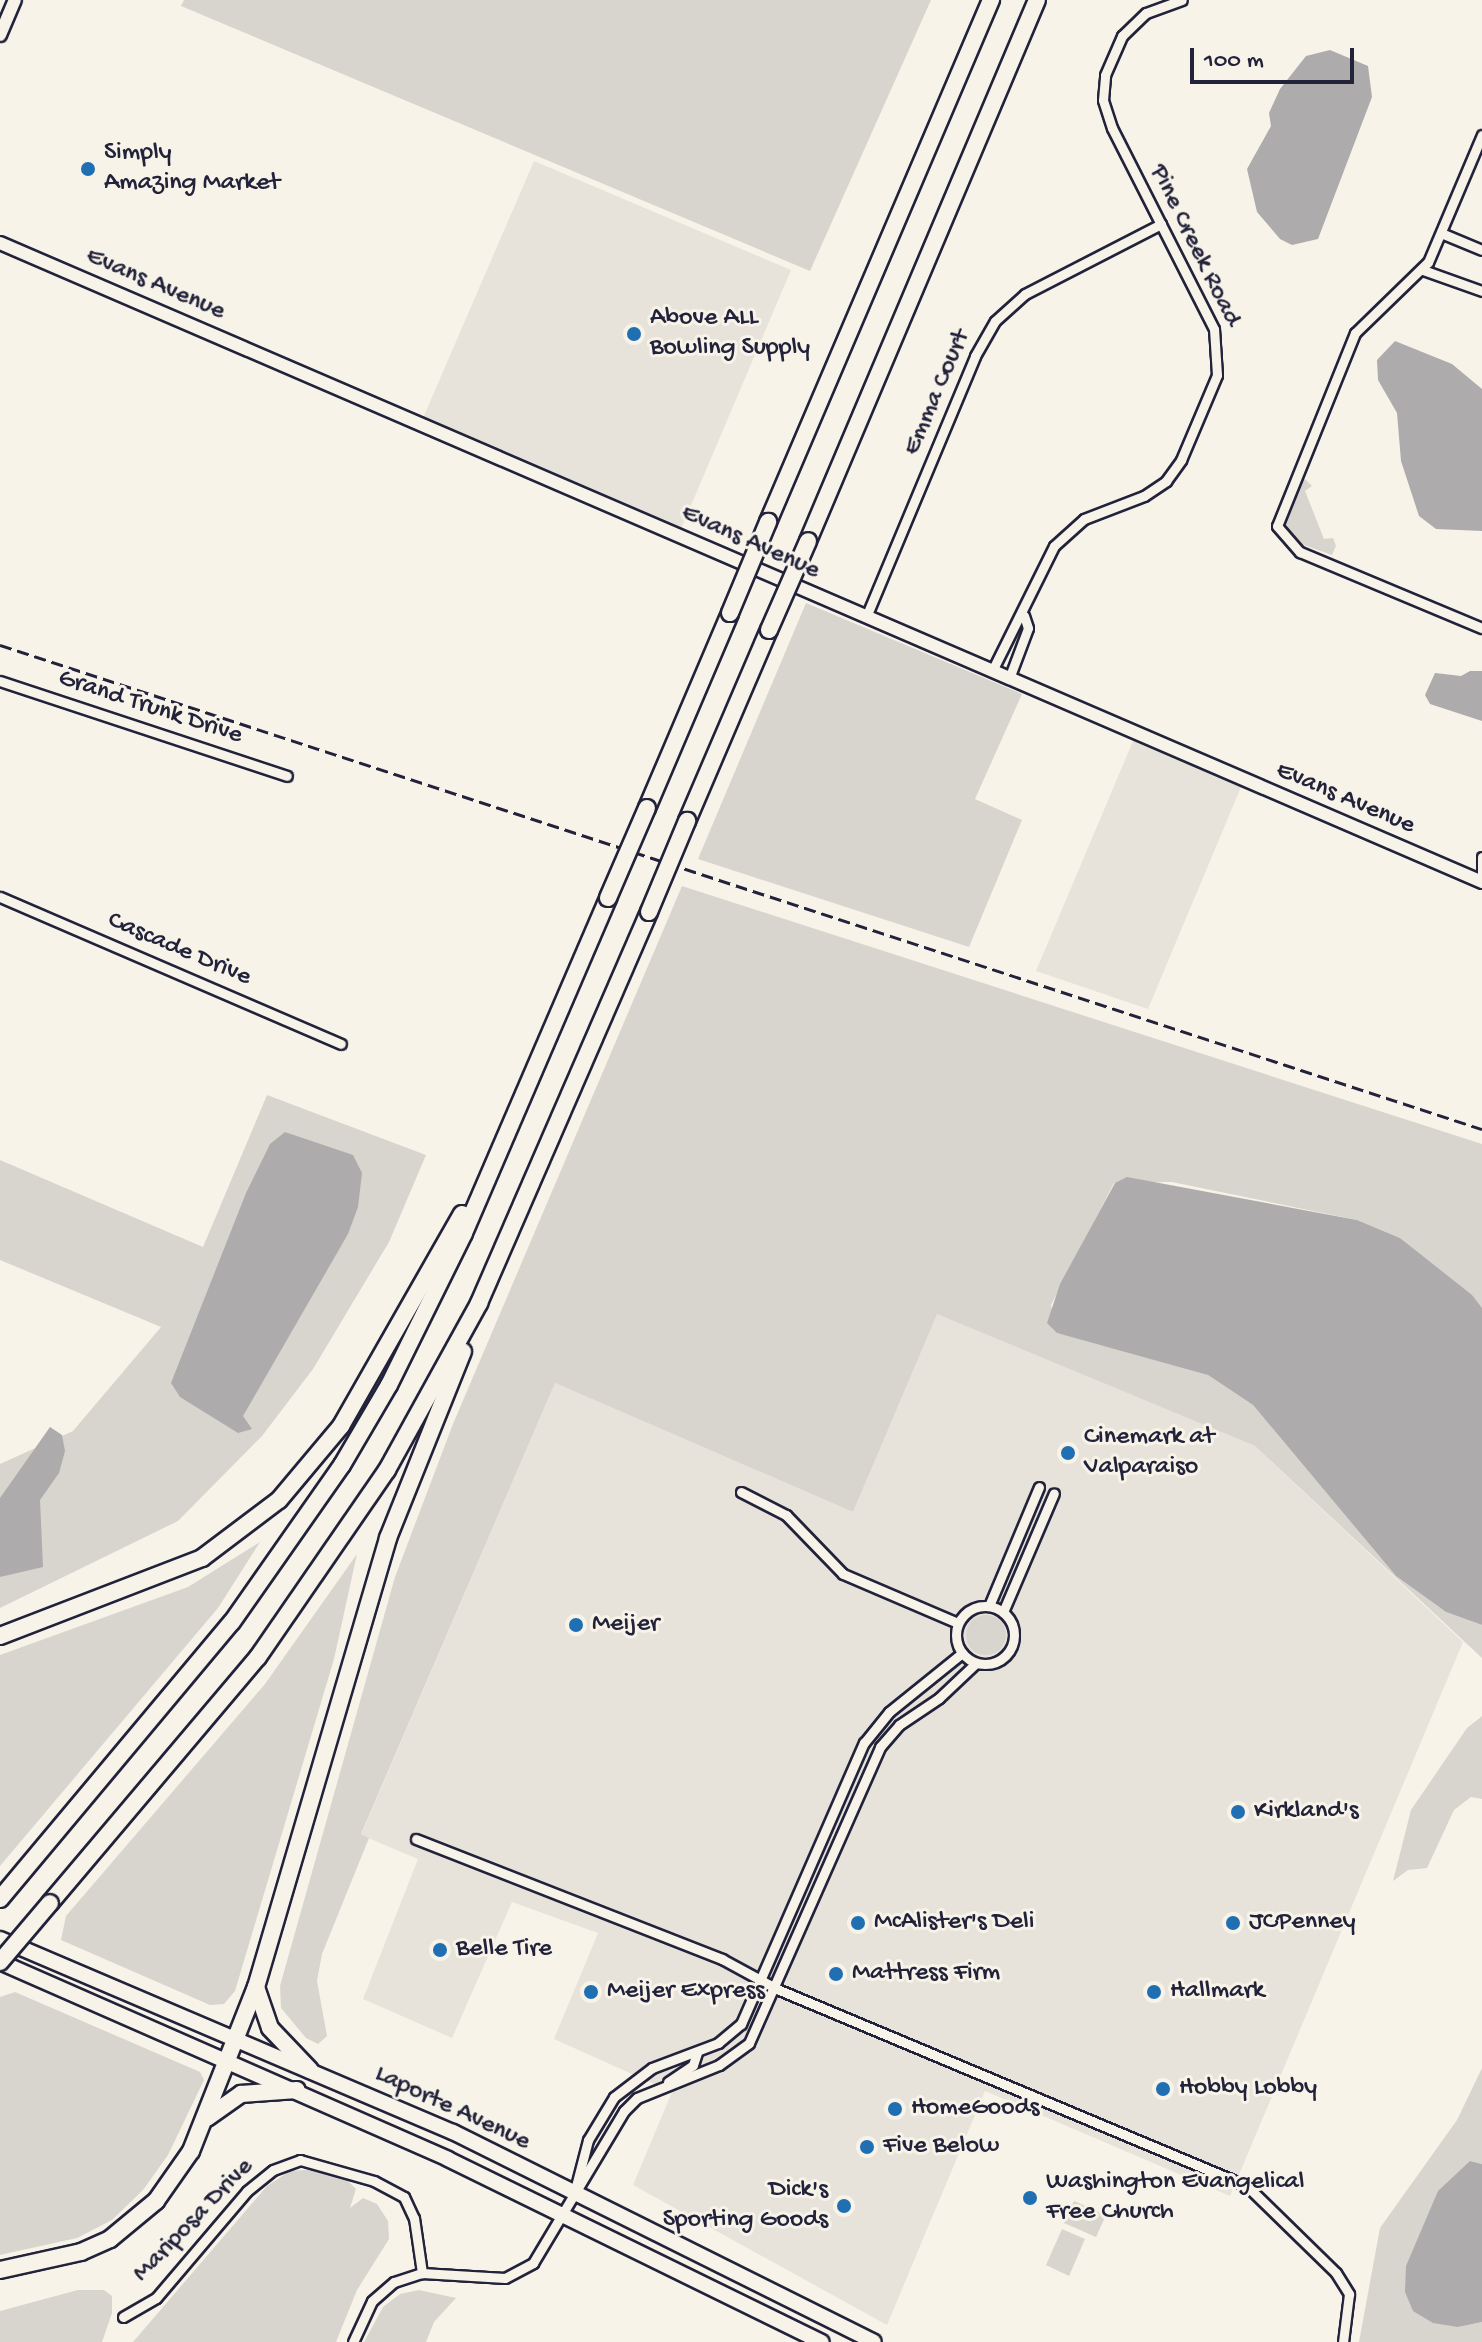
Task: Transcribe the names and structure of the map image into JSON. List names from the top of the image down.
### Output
{
  "streets": {
    "main road": ["Laporte Avenue"],
    "street": [
      "Pine Creek Road",
      "Evans Avenue",
      "Emma Court",
      "Grand Trunk Drive",
      "Cascade Drive",
      "Mariposa Drive"
    ]
  },
  "crossings": [
    ["Pine Creek Road", "Evans Avenue"],
    ["Pine Creek Road", "Emma Court"],
    ["Evans Avenue", "Emma Court"]
  ],
  "places": [
    "Simply Amazing Market",
    "Above ALL Bowling Supply",
    "Cinemark at Valparaiso",
    "Meijer",
    "Kirkland's",
    "McAlister's Deli",
    "JCPenney",
    "Belle Tire",
    "Mattress Firm",
    "Meijer Express",
    "Hallmark",
    "Hobby Lobby",
    "HomeGoods",
    "Five Below",
    "Washington Evangelical Free Church",
    "Dick's Sporting Goods"
  ],
  "scale_bar": "100 m"
}
